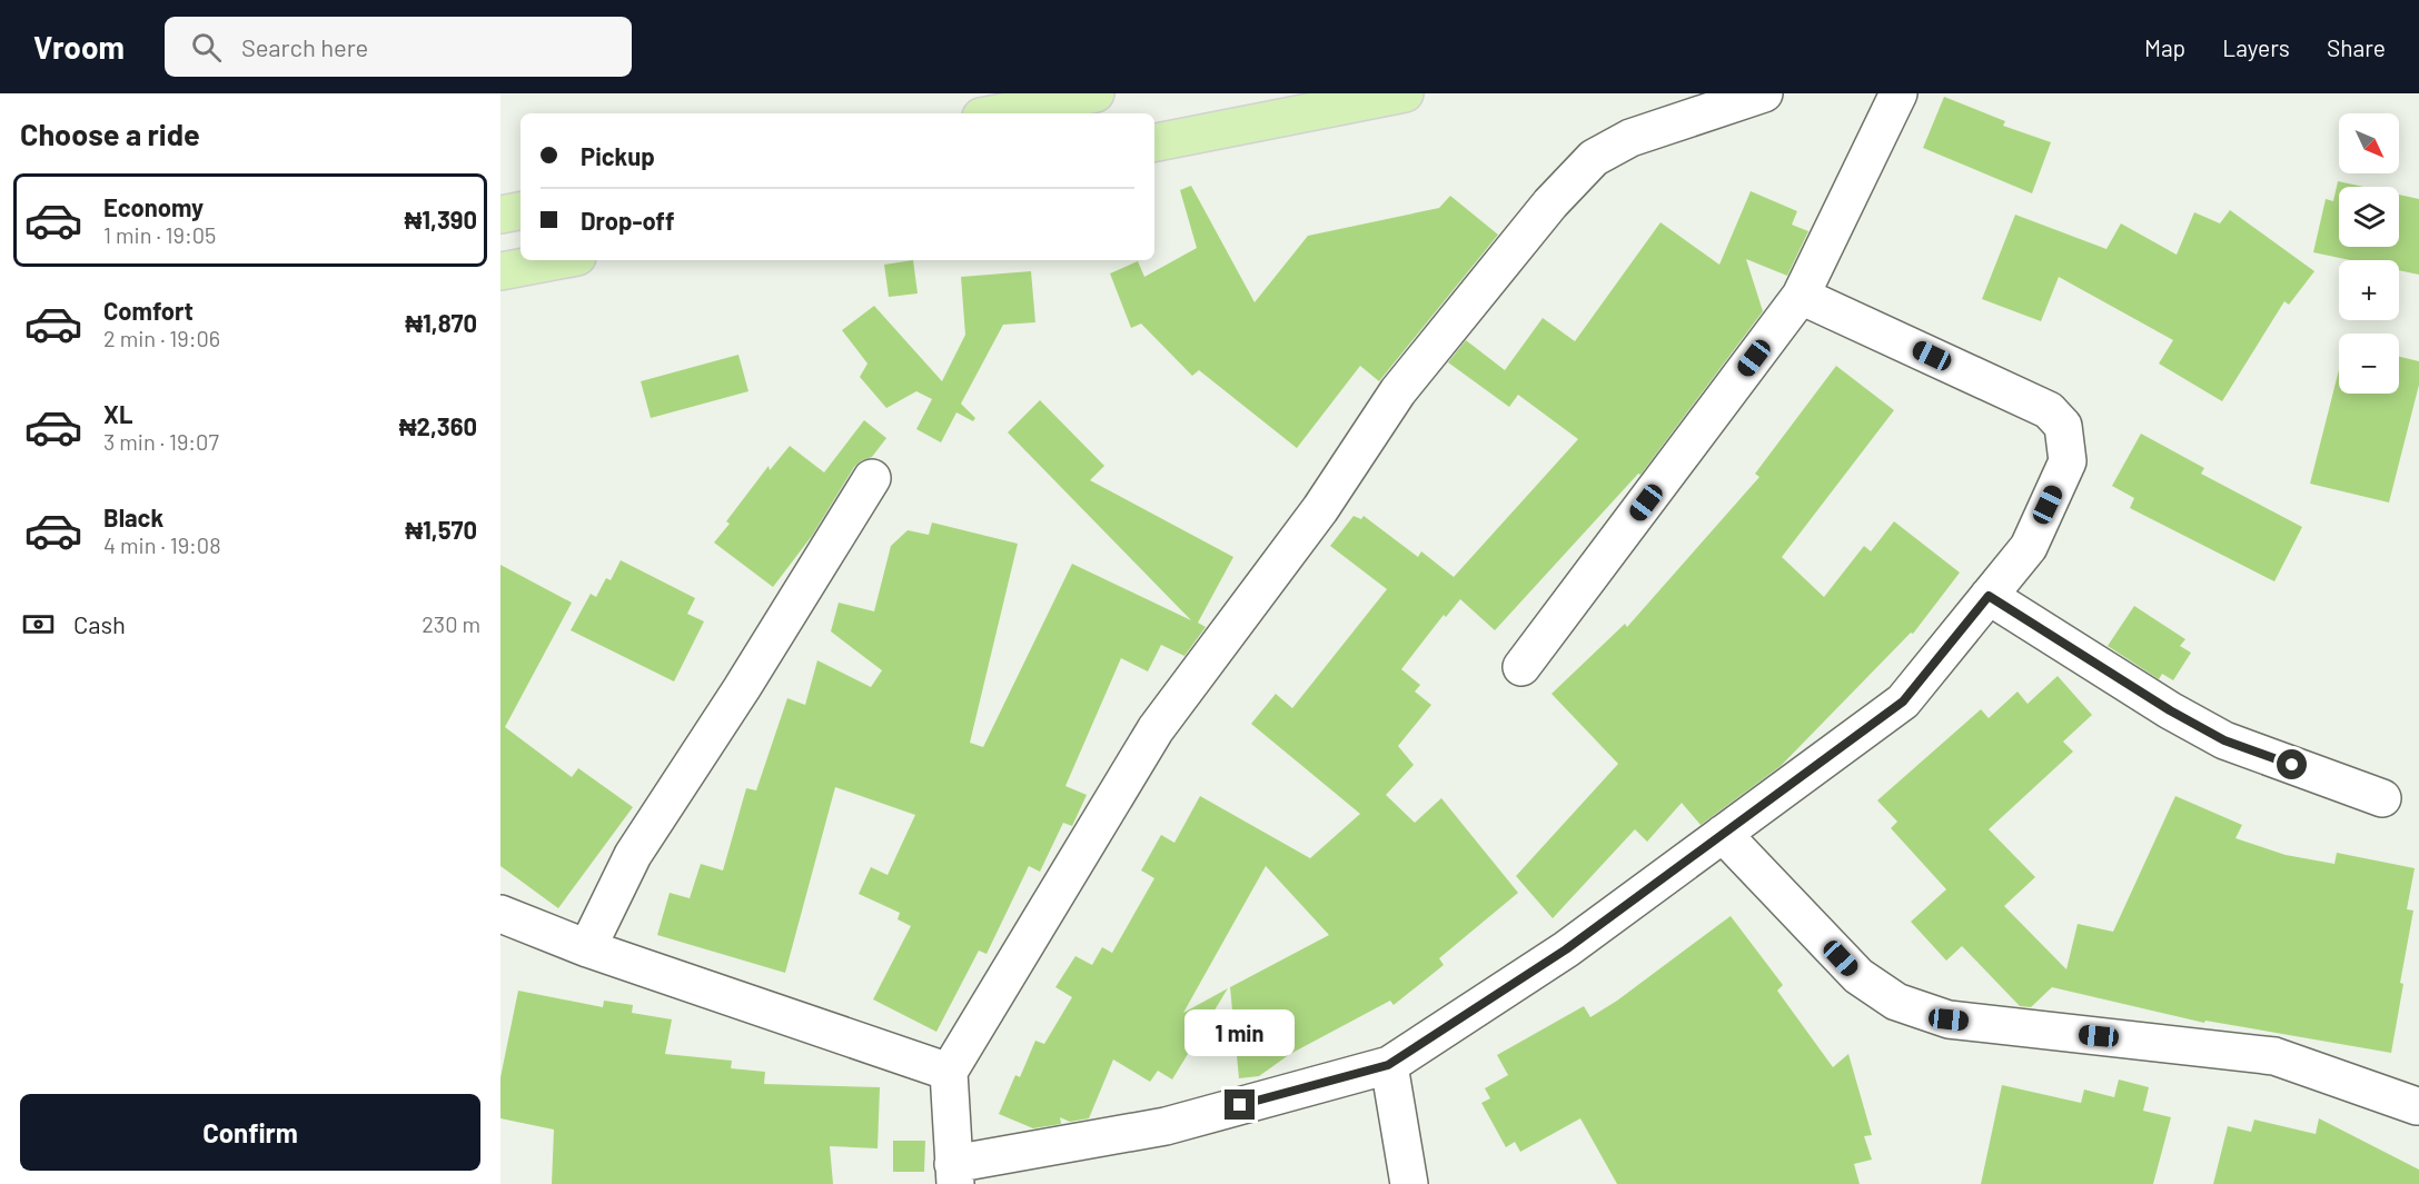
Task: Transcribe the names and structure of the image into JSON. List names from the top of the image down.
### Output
{
  "north": "bottom right",
  "page": {
    "header": "Vroom",
    "search": "Search here",
    "nav": ["Map", "Layers", "Share"],
    "heading": "Choose a ride",
    "map_buttons": ["+", "−"],
    "banner": ["Pickup", "Drop-off"],
    "list": [
      {
        "name": "Economy",
        "note": "1 min · 19:05",
        "value": "₦1,390"
      },
      {
        "name": "Comfort",
        "note": "2 min · 19:06",
        "value": "₦1,870"
      },
      {
        "name": "XL",
        "note": "3 min · 19:07",
        "value": "₦2,360"
      },
      {
        "name": "Black",
        "note": "4 min · 19:08",
        "value": "₦1,570"
      }
    ],
    "pay": ["Cash", "230 m"],
    "bubble": "1 min",
    "buttons": "Confirm"
  }
}
